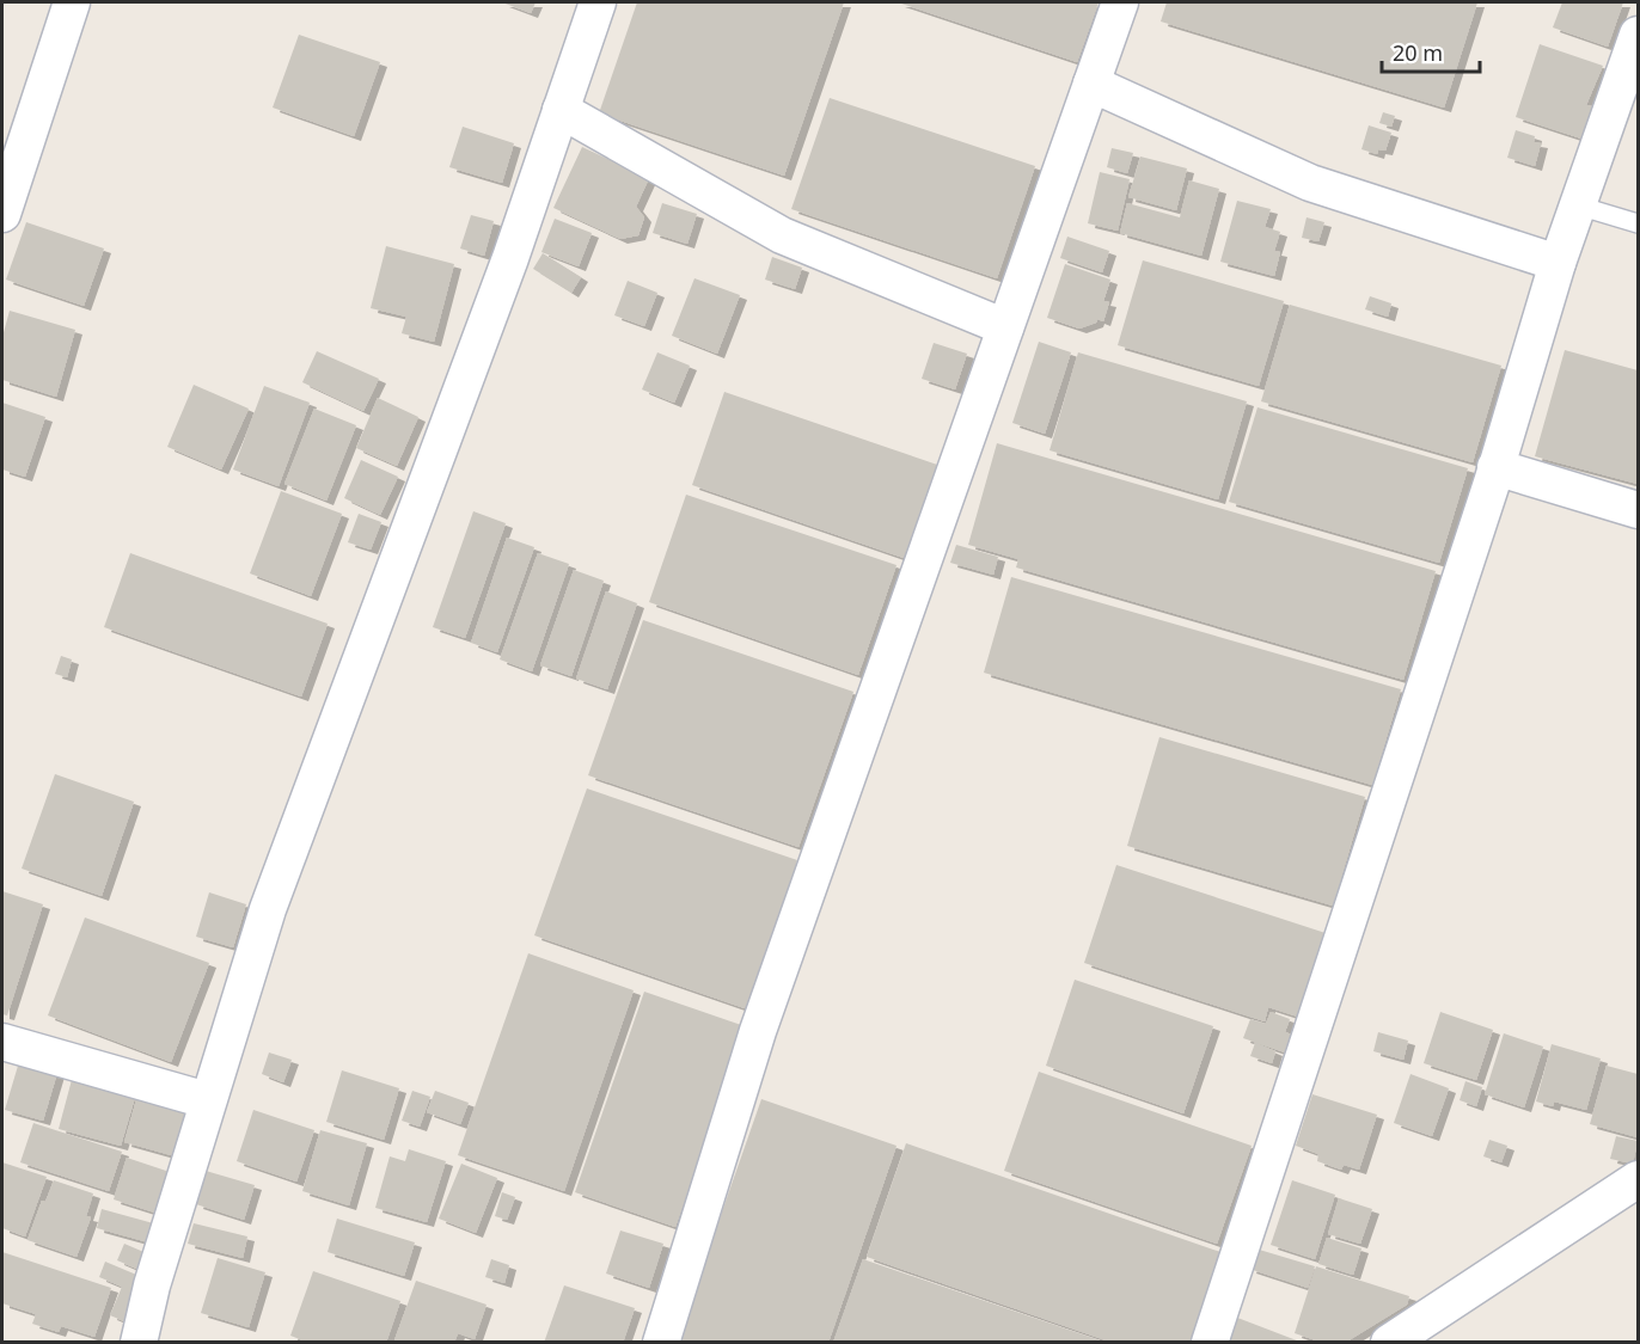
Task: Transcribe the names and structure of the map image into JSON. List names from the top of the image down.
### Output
{
  "scale_bar": "20 m"
}
